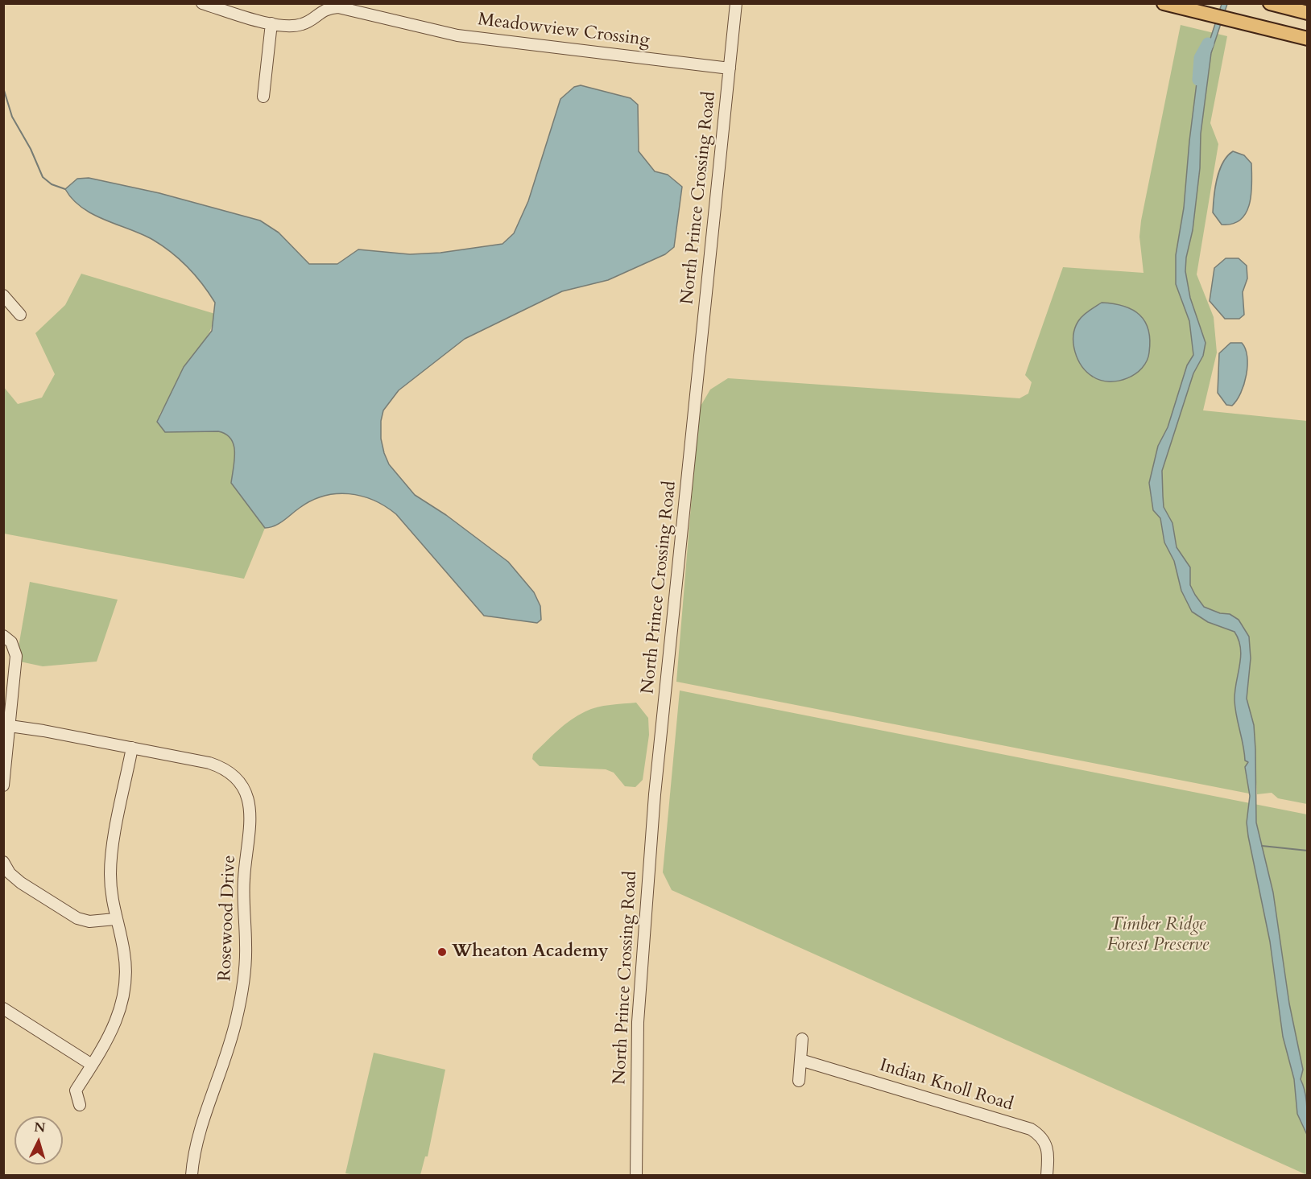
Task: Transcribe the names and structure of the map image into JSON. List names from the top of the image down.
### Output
{
  "streets": {
    "street": [
      "Meadowview Crossing",
      "North Prince Crossing Road",
      "Rosewood Drive",
      "Indian Knoll Road"
    ]
  },
  "crossings": [
    ["Meadowview Crossing", "North Prince Crossing Road"]
  ],
  "parks": ["Timber Ridge Forest Preserve"],
  "places": ["Wheaton Academy"],
  "north": "top"
}
